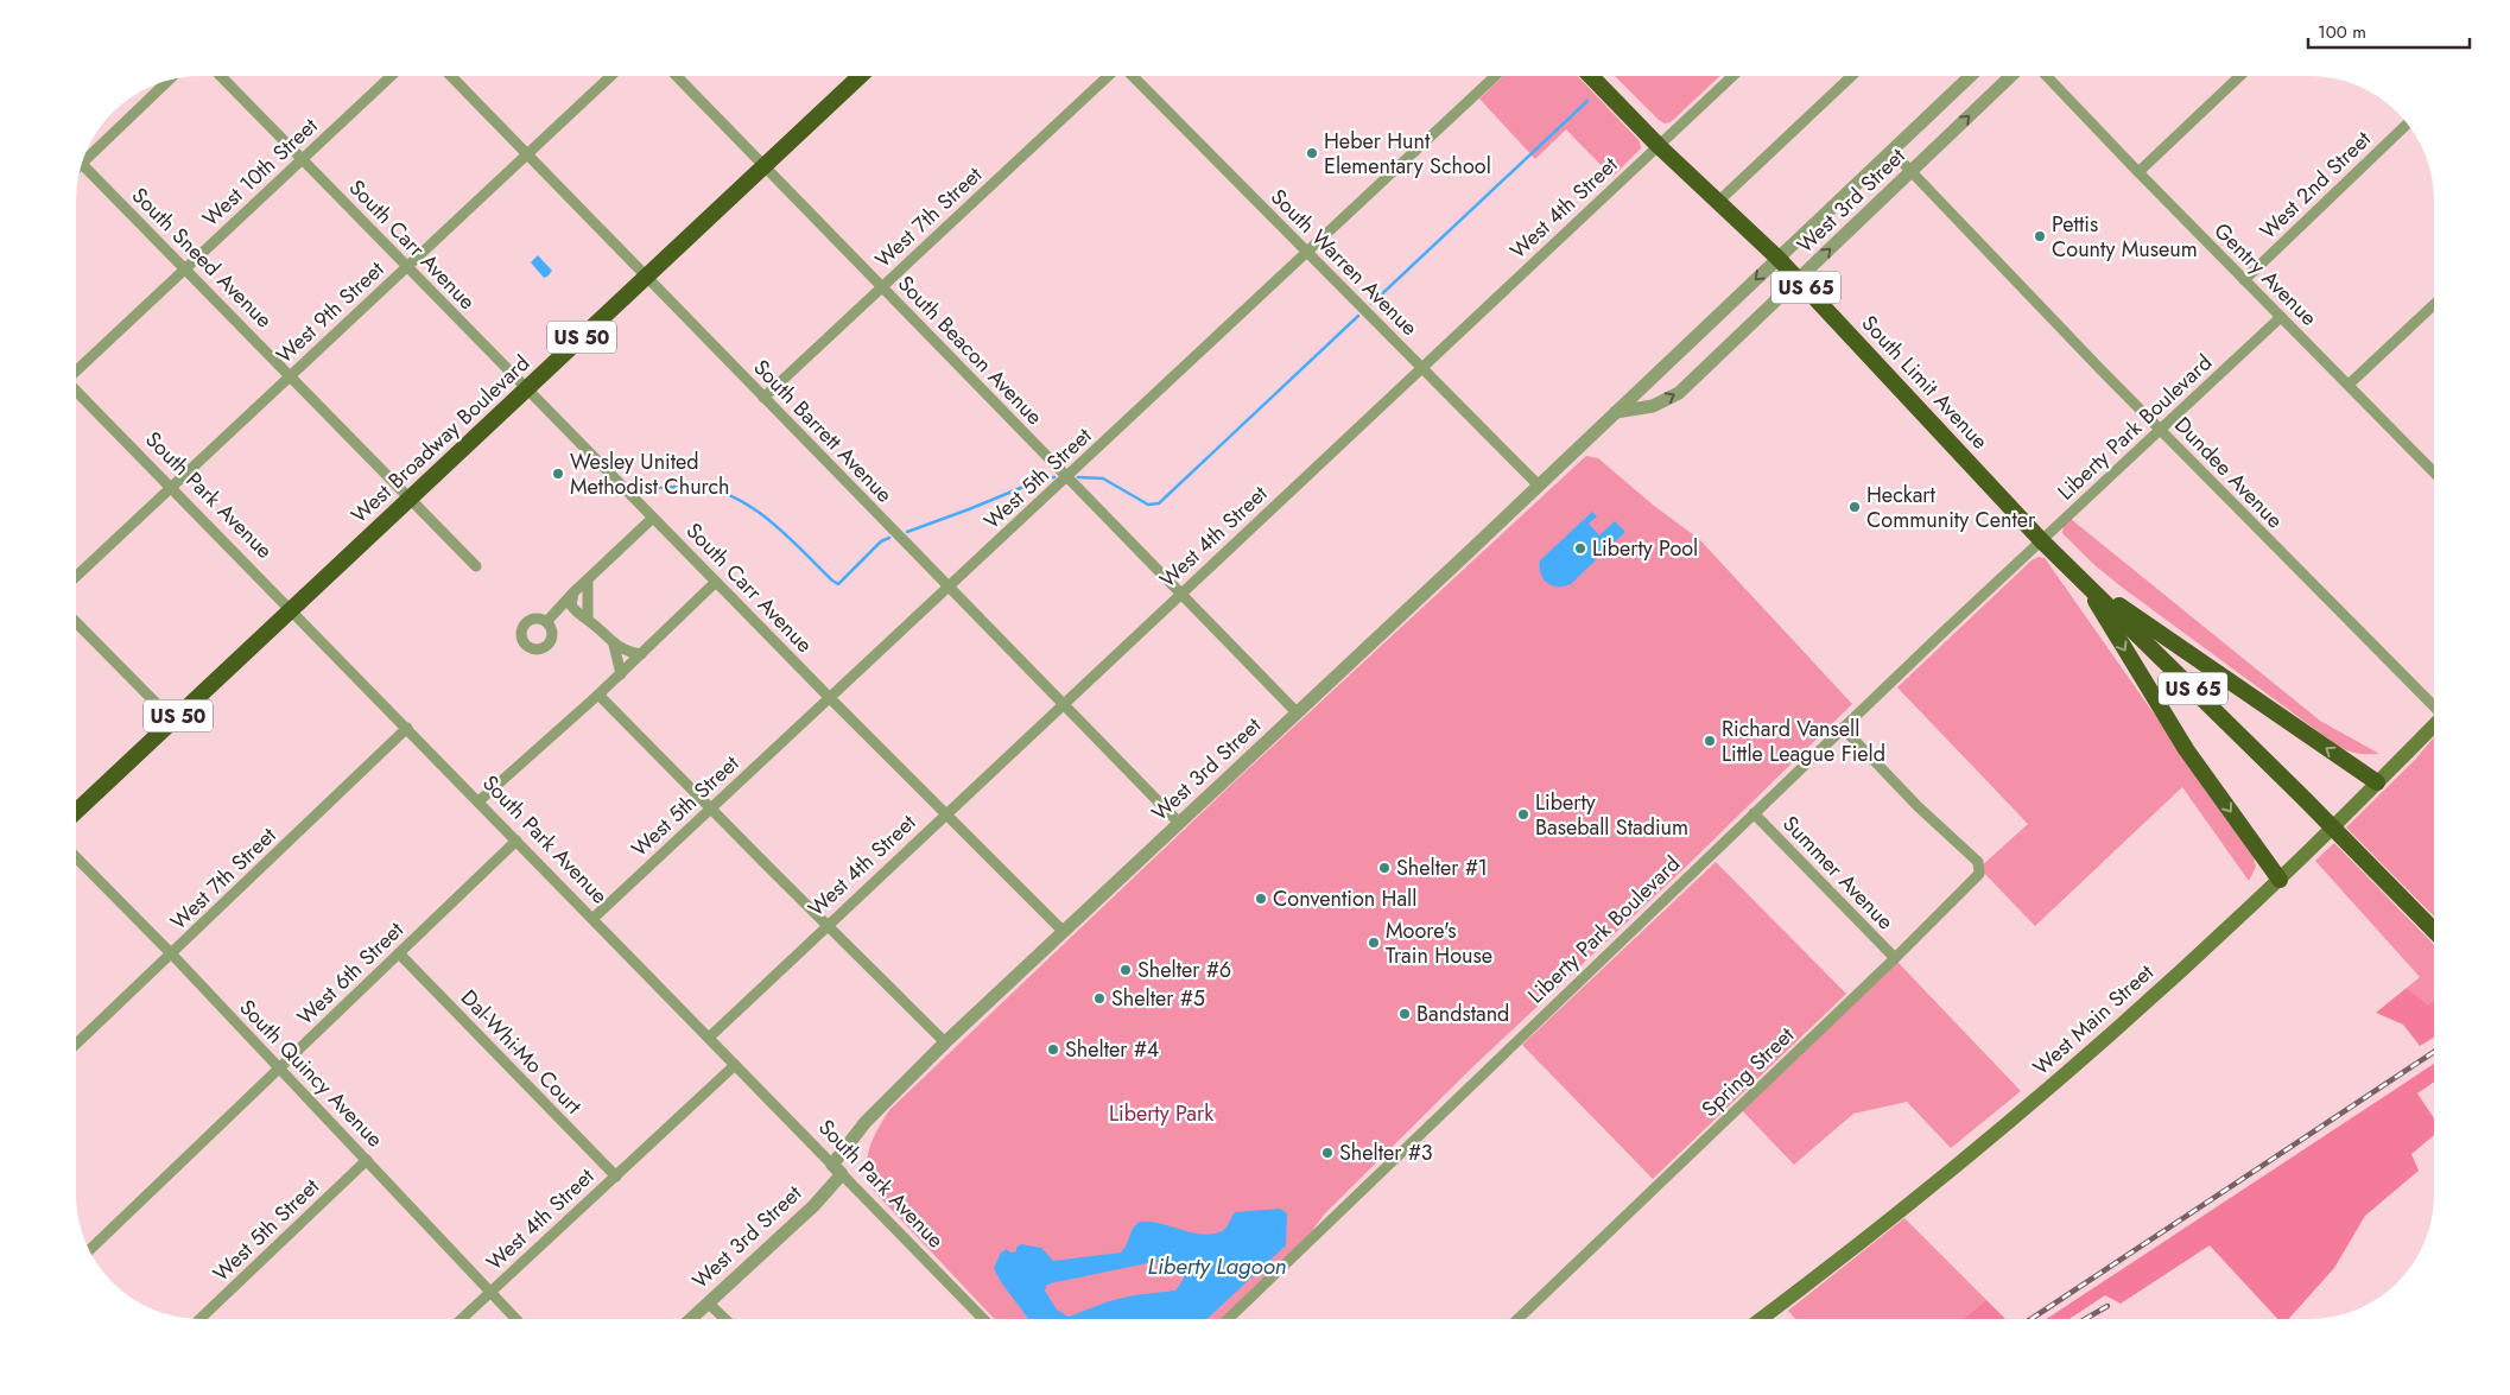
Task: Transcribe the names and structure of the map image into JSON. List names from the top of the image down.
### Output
{
  "streets": {
    "highway": [
      "US 65",
      "US 50",
      "South Limit Avenue",
      "West Broadway Boulevard"
    ],
    "main road": ["West Main Street"],
    "street": [
      "West 10th Street",
      "West 2nd Street",
      "West 3rd Street",
      "West 4th Street",
      "West 7th Street",
      "South Carr Avenue",
      "South Sneed Avenue",
      "South Warren Avenue",
      "Gentry Avenue",
      "West 9th Street",
      "South Beacon Avenue",
      "Liberty Park Boulevard",
      "South Barrett Avenue",
      "Dundee Avenue",
      "West 5th Street",
      "South Park Avenue",
      "Summer Avenue",
      "West 6th Street",
      "Dal-Whi-Mo Court",
      "Spring Street",
      "South Quincy Avenue"
    ]
  },
  "crossings": [
    ["West 10th Street", "South Carr Avenue"],
    ["West 10th Street", "South Sneed Avenue"],
    ["West 2nd Street", "Gentry Avenue"],
    ["West 3rd Street", "South Carr Avenue"],
    ["West 3rd Street", "South Warren Avenue"],
    ["West 3rd Street", "South Beacon Avenue"],
    ["West 3rd Street", "South Limit Avenue"],
    ["West 3rd Street", "South Barrett Avenue"],
    ["West 3rd Street", "Dundee Avenue"],
    ["West 3rd Street", "South Park Avenue"],
    ["West 4th Street", "South Carr Avenue"],
    ["West 4th Street", "South Warren Avenue"],
    ["West 4th Street", "South Beacon Avenue"],
    ["West 4th Street", "South Limit Avenue"],
    ["West 4th Street", "South Barrett Avenue"],
    ["West 4th Street", "South Park Avenue"],
    ["West 4th Street", "Dal-Whi-Mo Court"],
    ["West 4th Street", "South Quincy Avenue"],
    ["West 7th Street", "South Beacon Avenue"],
    ["West 7th Street", "South Barrett Avenue"],
    ["West 7th Street", "South Park Avenue"],
    ["West 7th Street", "South Quincy Avenue"],
    ["South Carr Avenue", "West 9th Street"],
    ["South Carr Avenue", "West Broadway Boulevard"],
    ["South Carr Avenue", "West 5th Street"],
    ["South Sneed Avenue", "West 9th Street"],
    ["South Sneed Avenue", "West Broadway Boulevard"],
    ["South Warren Avenue", "West 5th Street"],
    ["Gentry Avenue", "Liberty Park Boulevard"],
    ["US 65", "South Limit Avenue"],
    ["West 9th Street", "South Barrett Avenue"],
    ["West 9th Street", "South Park Avenue"],
    ["South Beacon Avenue", "West Broadway Boulevard"],
    ["South Beacon Avenue", "West 5th Street"],
    ["South Limit Avenue", "Liberty Park Boulevard"],
    ["Liberty Park Boulevard", "Dundee Avenue"],
    ["Liberty Park Boulevard", "Summer Avenue"],
    ["Liberty Park Boulevard", "Spring Street"],
    ["South Barrett Avenue", "West Broadway Boulevard"],
    ["South Barrett Avenue", "West 5th Street"],
    ["West Broadway Boulevard", "South Park Avenue"],
    ["West 5th Street", "South Park Avenue"],
    ["West 5th Street", "South Quincy Avenue"],
    ["South Park Avenue", "West 6th Street"],
    ["Summer Avenue", "Spring Street"],
    ["West 6th Street", "Dal-Whi-Mo Court"],
    ["West 6th Street", "South Quincy Avenue"]
  ],
  "water": ["Liberty Lagoon"],
  "parks": ["Liberty Park"],
  "places": [
    "Heber Hunt Elementary School",
    "Pettis County Museum",
    "Wesley United Methodist Church",
    "Heckart Community Center",
    "Liberty Pool",
    "Richard Vansell Little League Field",
    "Liberty Baseball Stadium",
    "Shelter #1",
    "Convention Hall",
    "Moore's Train House",
    "Shelter #6",
    "Shelter #5",
    "Bandstand",
    "Shelter #4",
    "Shelter #3"
  ],
  "scale_bar": "100 m"
}
